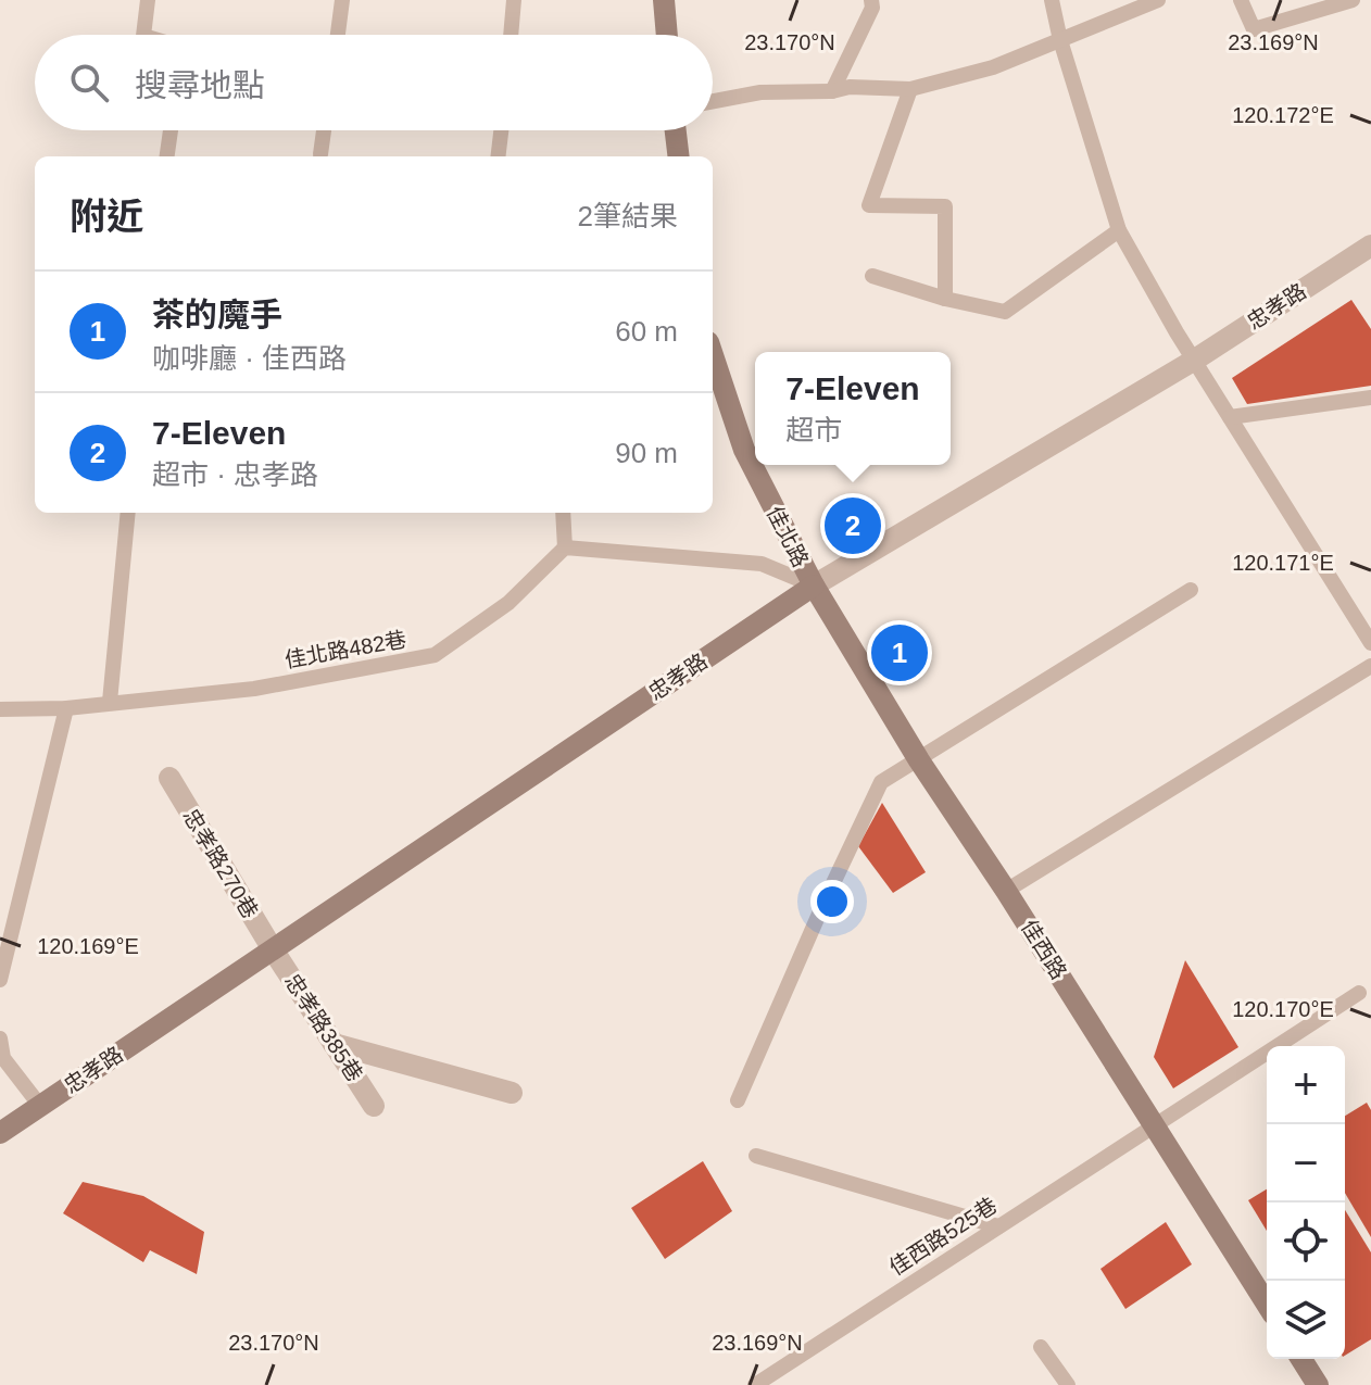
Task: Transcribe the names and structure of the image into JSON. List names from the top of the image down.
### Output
{
  "streets": {
    "street": [
      "忠孝路",
      "佳北路",
      "忠孝路270巷",
      "佳西路",
      "忠孝路385巷"
    ],
    "lane": ["佳北路482巷", "佳西路525巷"]
  },
  "crossings": [
    ["忠孝路", "佳北路"],
    ["忠孝路", "忠孝路270巷"],
    ["忠孝路", "佳西路"],
    ["忠孝路", "忠孝路385巷"],
    ["佳北路", "佳西路"],
    ["忠孝路270巷", "忠孝路385巷"],
    ["佳西路", "佳西路525巷"]
  ],
  "page": {
    "search": "搜尋地點",
    "heading": ["附近", "2筆結果"],
    "list": [
      {
        "mark": "1",
        "name": "茶的魔手",
        "note": "咖啡廳 · 佳西路",
        "value": "60 m"
      },
      {
        "mark": "2",
        "name": "7-Eleven",
        "note": "超市 · 忠孝路",
        "value": "90 m"
      }
    ],
    "popup": ["7-Eleven", "超市"],
    "pins": ["2", "1"],
    "map_buttons": ["+", "−"]
  },
  "coordinates": [
    "23.170°N",
    "23.169°N",
    "120.172°E",
    "120.171°E",
    "120.169°E",
    "120.170°E"
  ]
}
